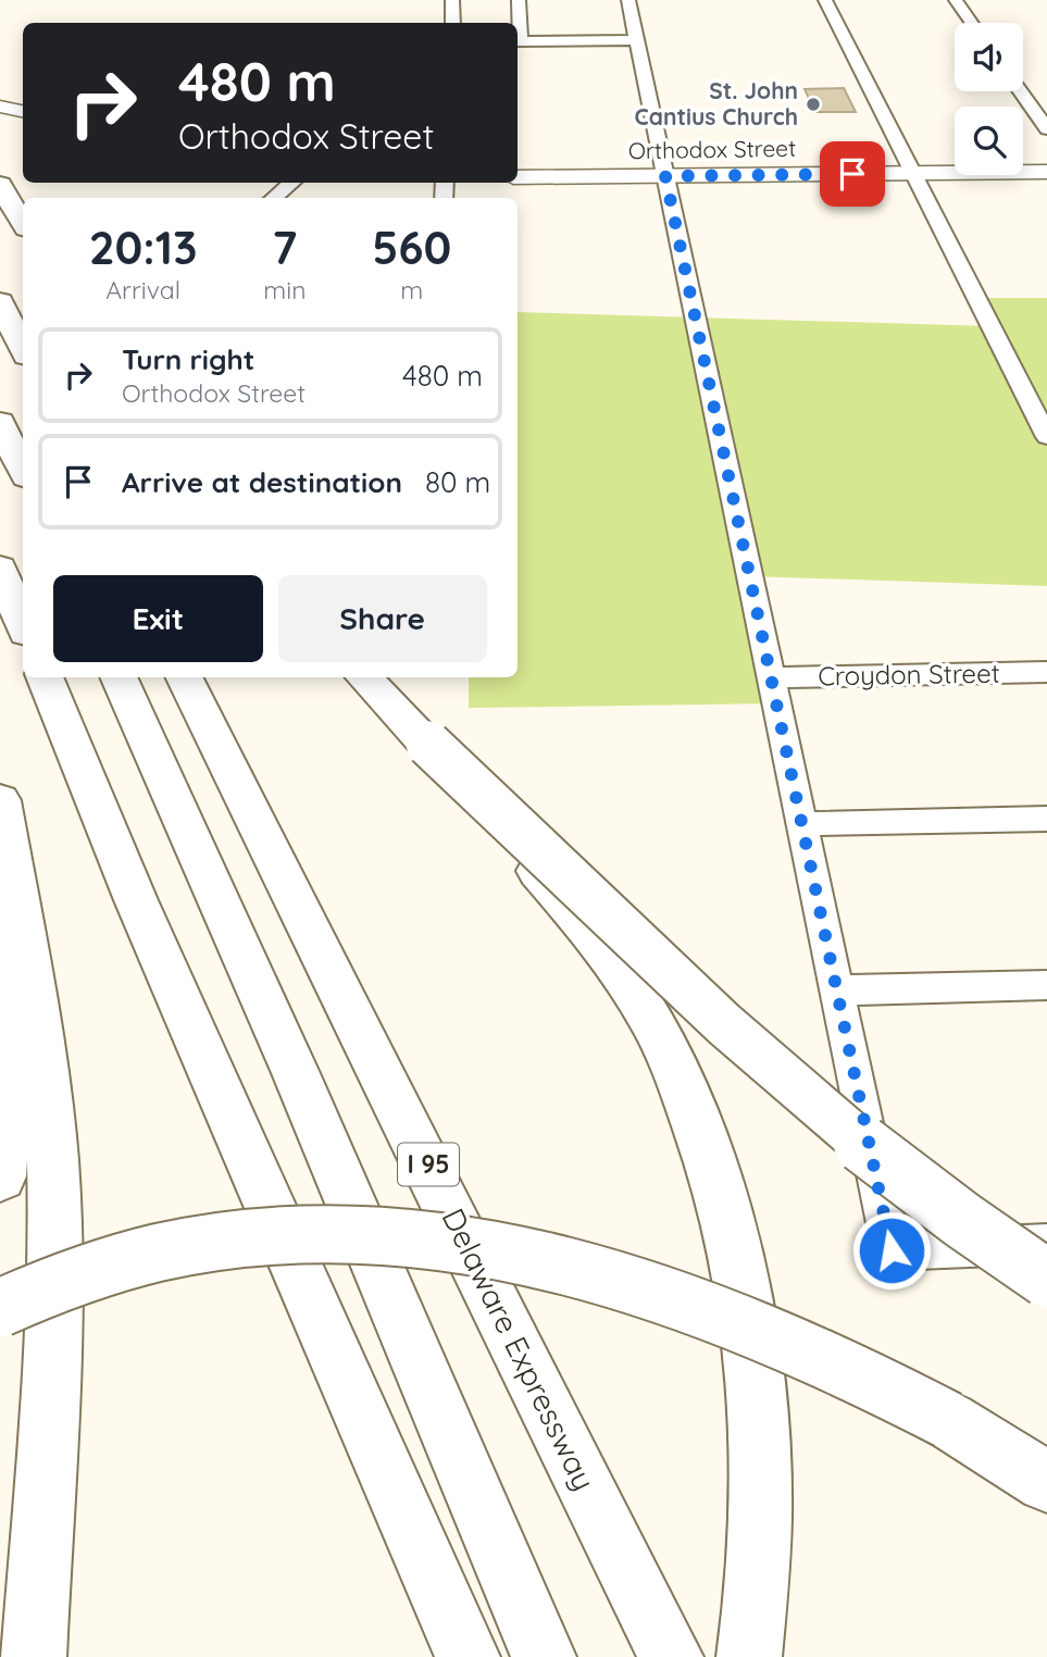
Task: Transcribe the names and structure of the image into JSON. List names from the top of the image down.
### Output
{
  "streets": {
    "highway": ["I 95", "Delaware Expressway"],
    "street": ["Orthodox Street", "Croydon Street"]
  },
  "places": ["St. John Cantius Church"],
  "page": {
    "turn": ["480 m", "Orthodox Street"],
    "eta": [
      "20:13",
      "Arrival",
      "7",
      "min",
      "560",
      "m"
    ],
    "list": [
      {
        "name": "Turn right",
        "note": "Orthodox Street",
        "value": "480 m"
      },
      {
        "name": "Arrive at destination",
        "value": "80 m"
      }
    ],
    "buttons": ["Exit", "Share"]
  }
}
